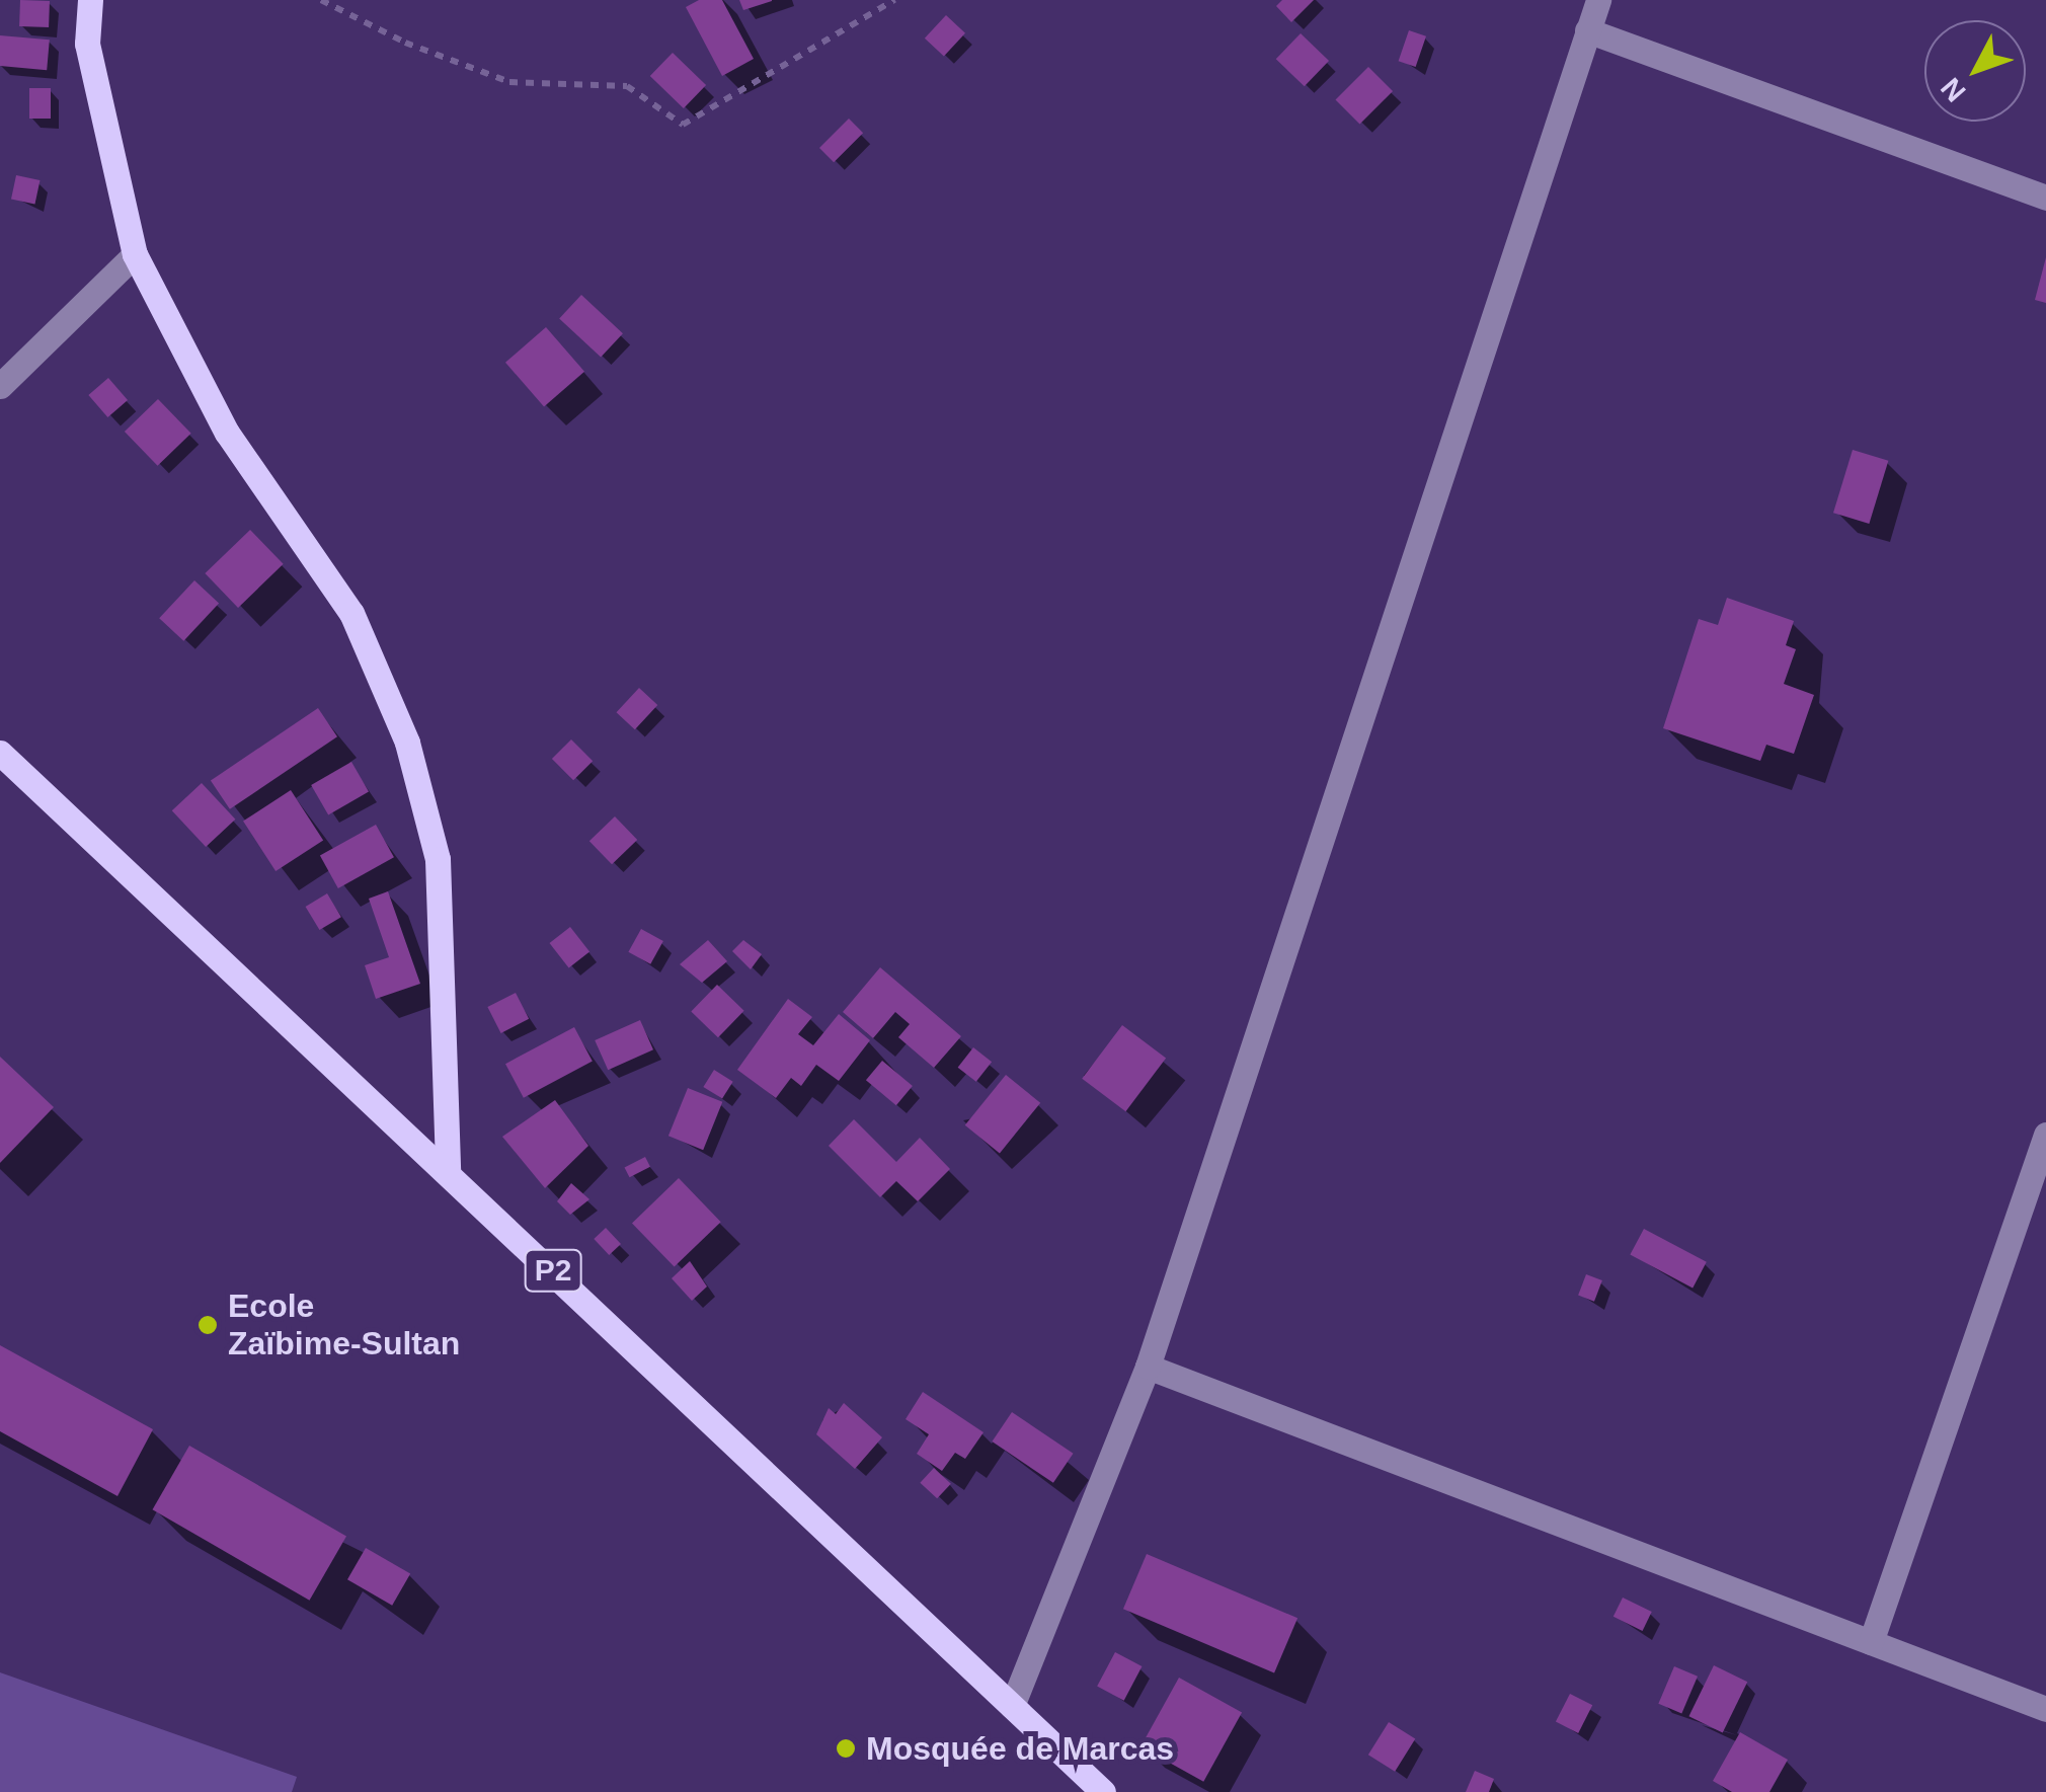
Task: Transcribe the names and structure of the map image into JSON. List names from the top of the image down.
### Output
{
  "streets": {
    "main road": ["P2"]
  },
  "places": ["Ecole Zaïbime-Sultan", "Mosquée de Marcas"],
  "north": "bottom left"
}
